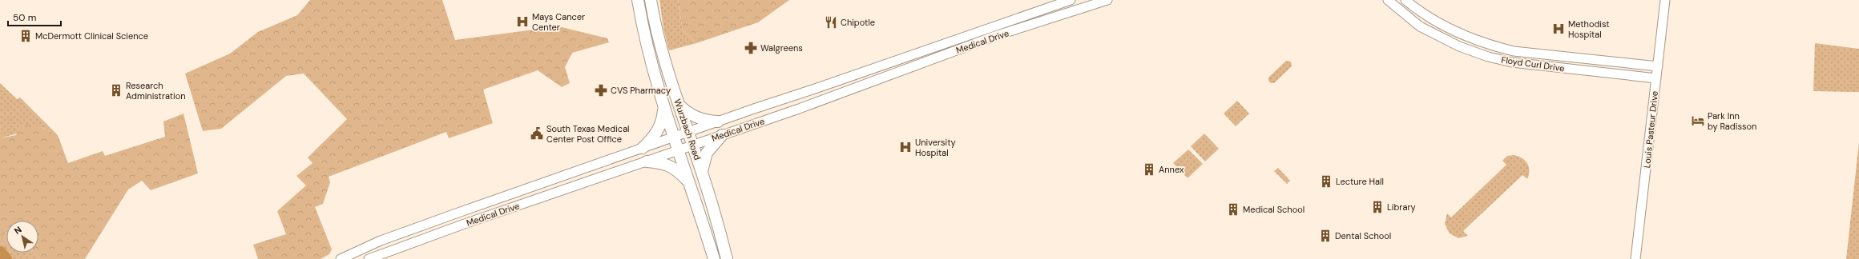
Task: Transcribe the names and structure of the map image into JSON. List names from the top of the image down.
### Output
{
  "streets": {
    "main road": ["Wurzbach Road"],
    "street": ["Medical Drive", "Floyd Curl Drive", "Louis Pasteur Drive"]
  },
  "crossings": [
    ["Medical Drive", "Wurzbach Road"],
    ["Floyd Curl Drive", "Louis Pasteur Drive"]
  ],
  "places": {
    "hospital": ["Mays Cancer Center", "Methodist Hospital", "University Hospital"],
    "restaurant": ["Chipotle"],
    "building": [
      "McDermott Clinical Science",
      "Research Administration",
      "Annex",
      "Lecture Hall",
      "Library",
      "Medical School",
      "Dental School"
    ],
    "pharmacy": ["Walgreens", "CVS Pharmacy"],
    "hotel": ["Park Inn by Radisson"],
    "public building": ["South Texas Medical Center Post Office"]
  },
  "scale_bar": "50 m",
  "north": "top left"
}
